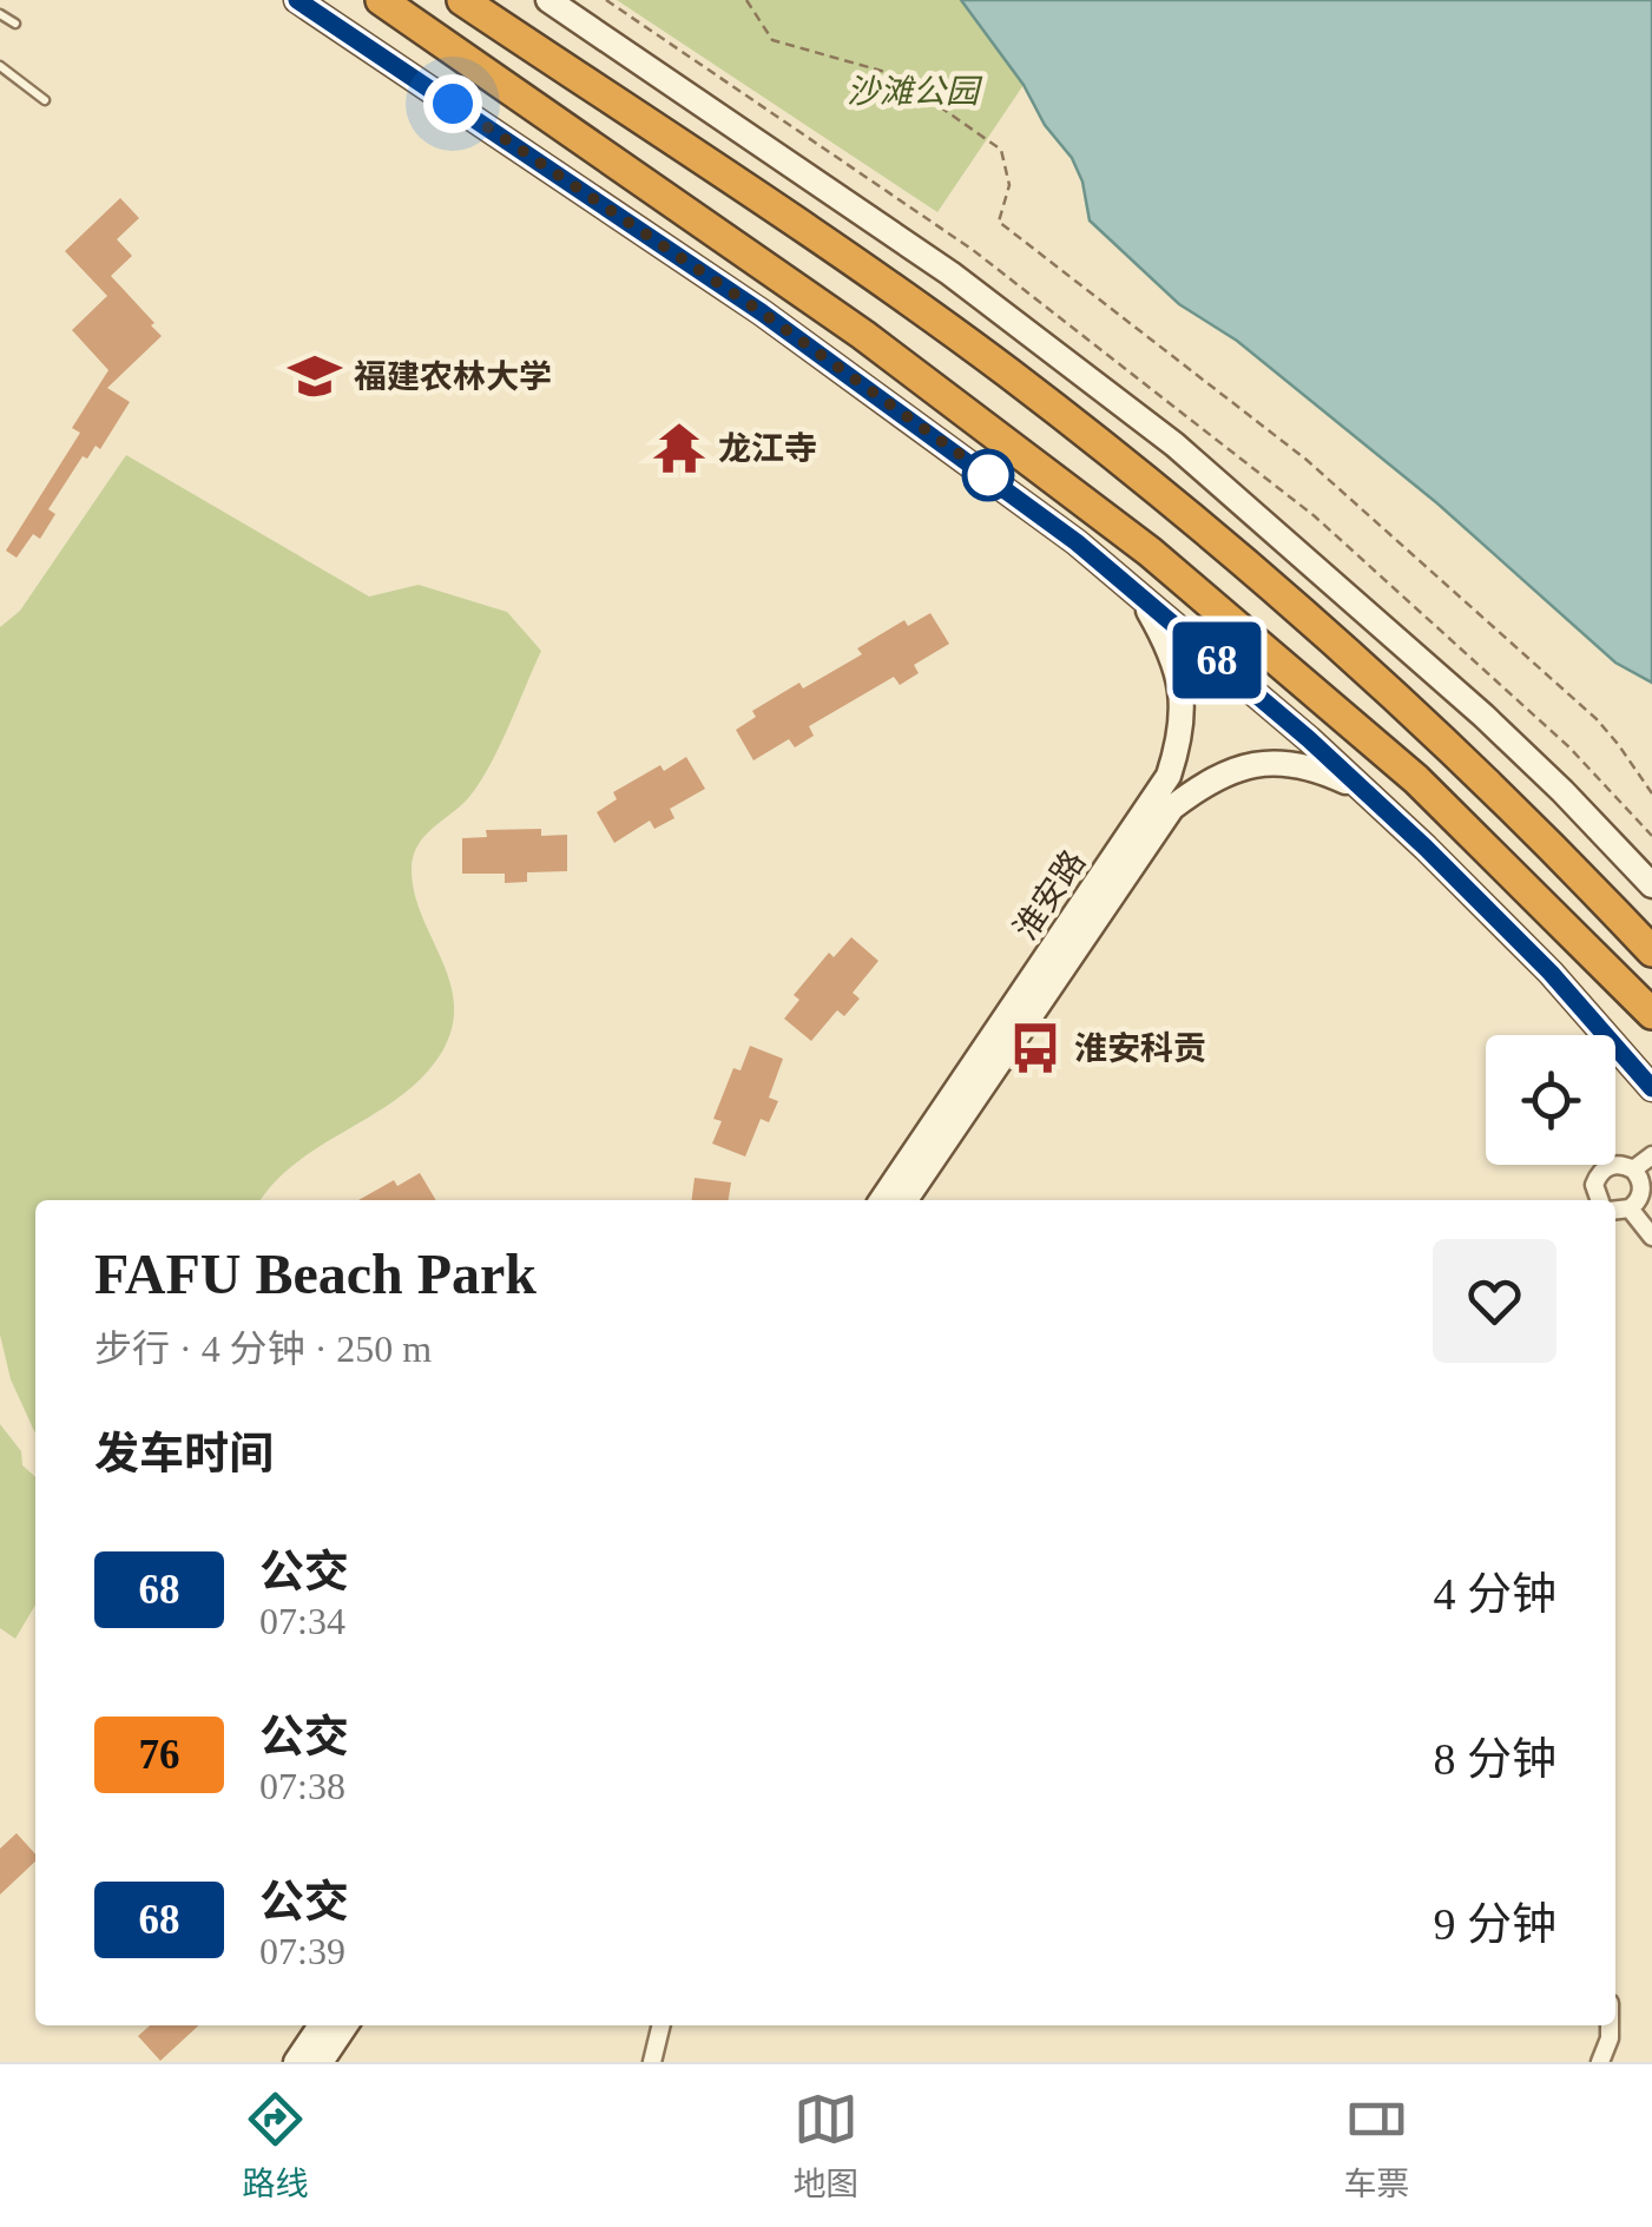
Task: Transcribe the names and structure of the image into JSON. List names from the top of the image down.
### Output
{
  "streets": {
    "main road": ["淮安路"]
  },
  "parks": ["沙滩公园"],
  "places": {
    "school or university": ["福建农林大学"],
    "temple": ["龙江寺"],
    "bus stop": ["淮安科贡"]
  },
  "lines": ["bus line 68"],
  "page": {
    "on_map": "68",
    "heading": [
      ["FAFU Beach Park", "步行 · 4 分钟 · 250 m"],
      "发车时间"
    ],
    "list": [
      {
        "mark": "68",
        "name": "公交",
        "note": "07:34",
        "value": "4 分钟"
      },
      {
        "mark": "76",
        "name": "公交",
        "note": "07:38",
        "value": "8 分钟"
      },
      {
        "mark": "68",
        "name": "公交",
        "note": "07:39",
        "value": "9 分钟"
      }
    ],
    "tabs": ["路线", "地图", "车票"]
  }
}
